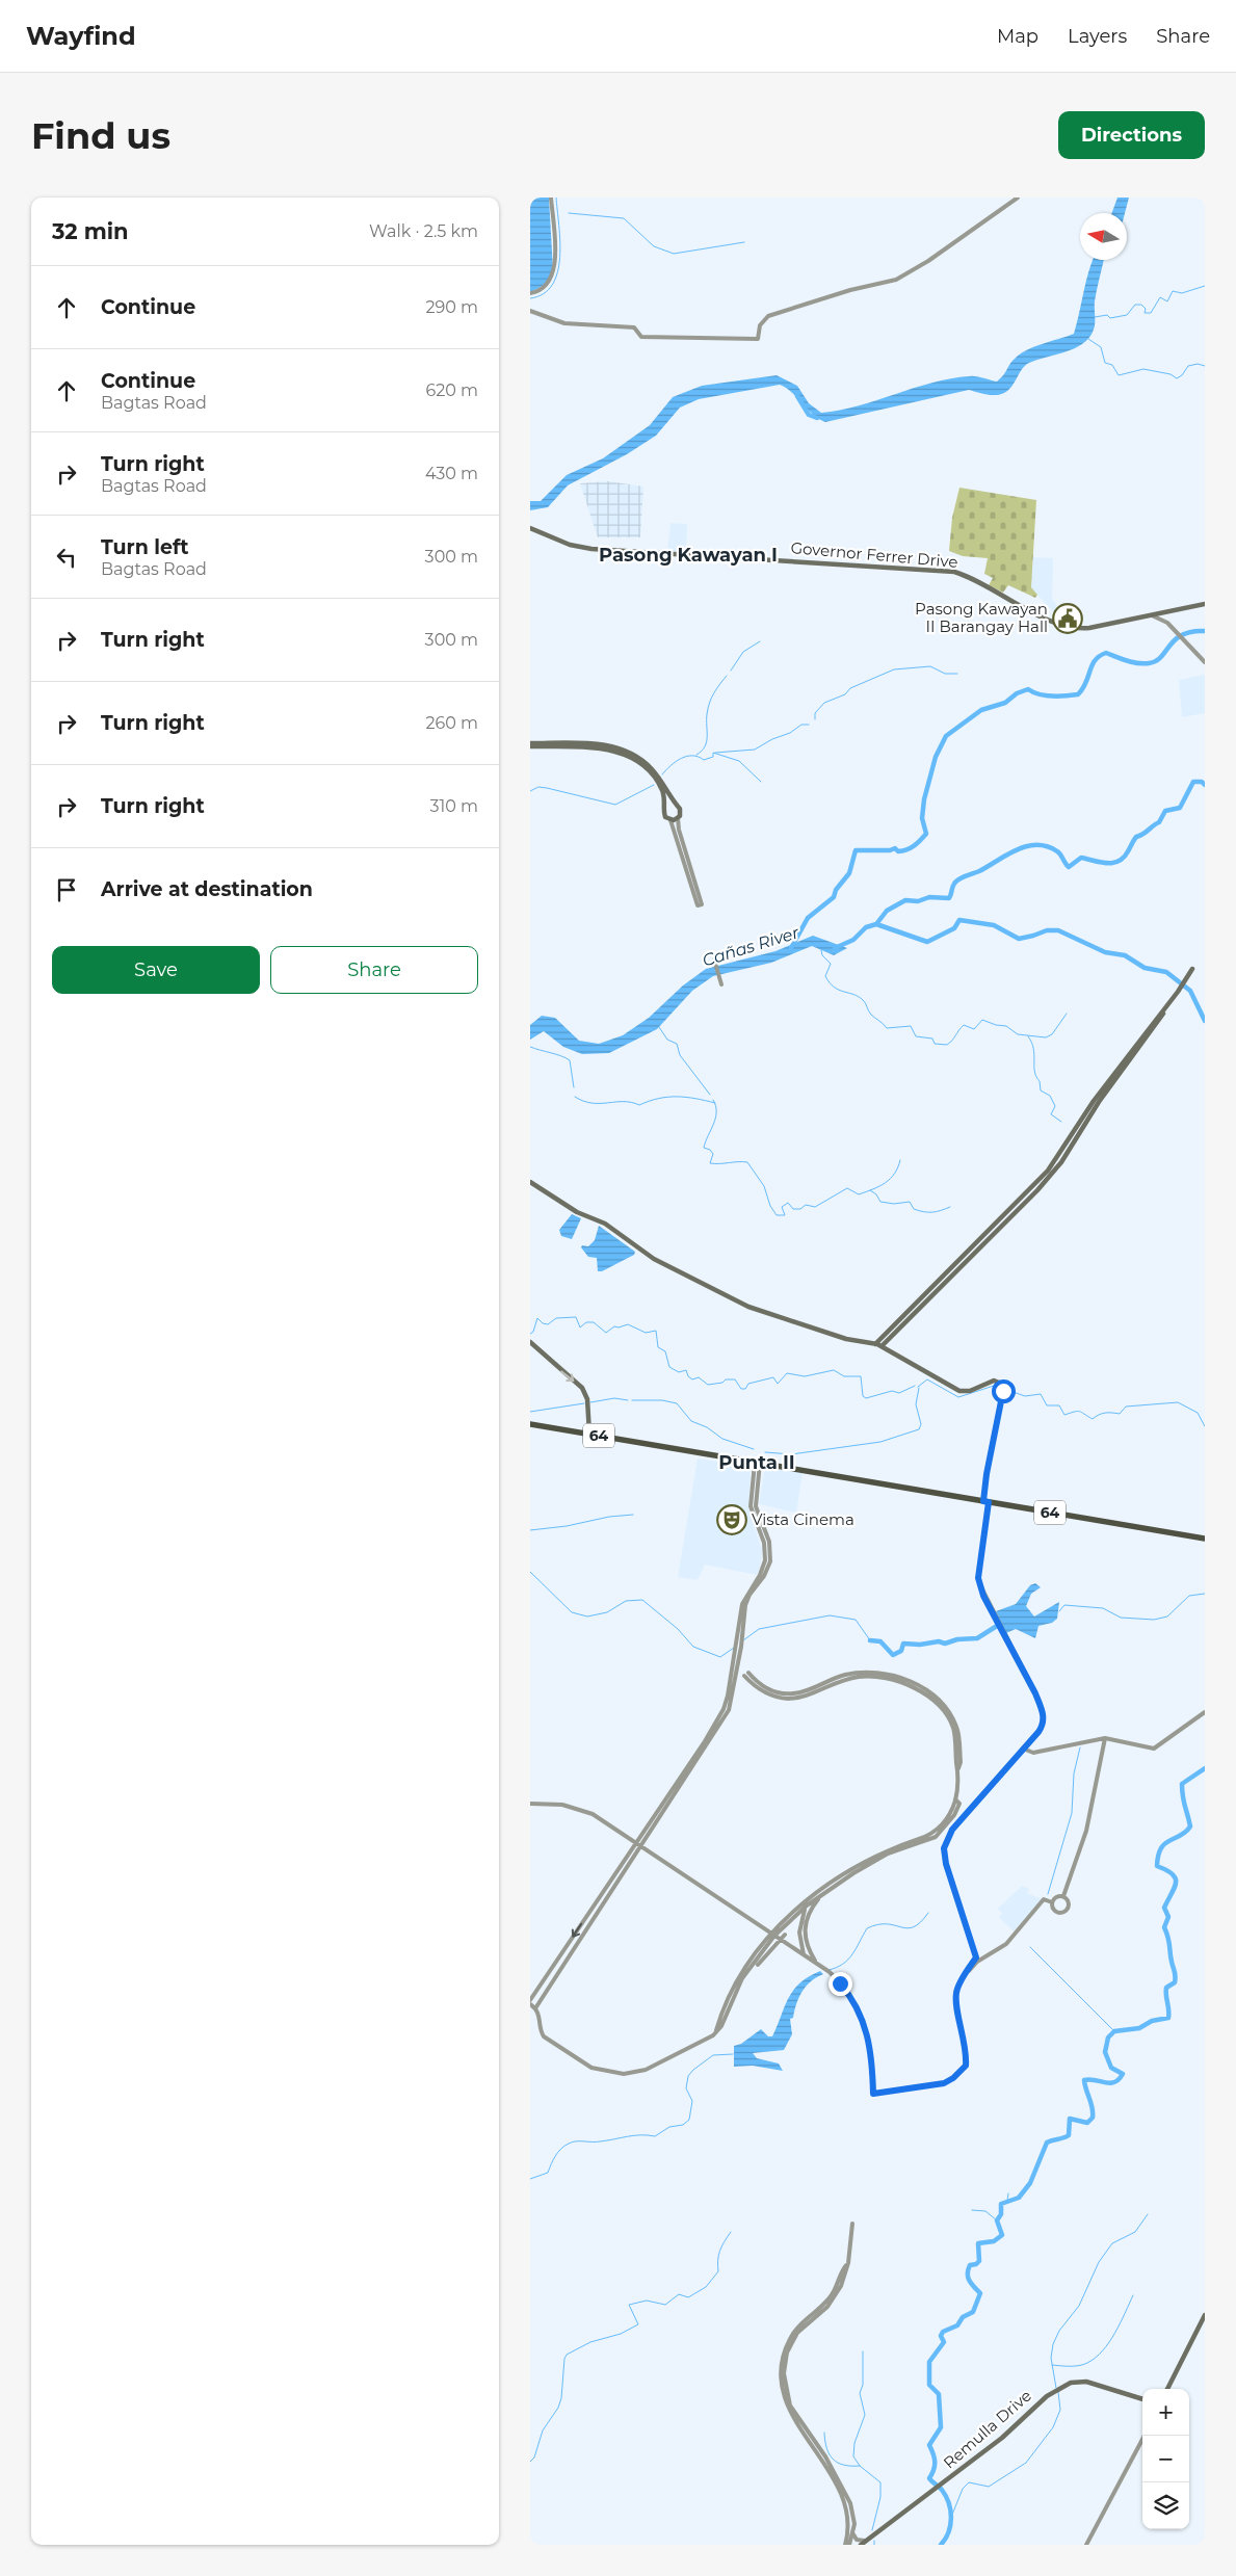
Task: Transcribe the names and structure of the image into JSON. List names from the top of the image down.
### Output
{
  "streets": {
    "main road": ["Governor Ferrer Drive", "64", "Remulla Drive"]
  },
  "districts": ["Pasong Kawayan I", "Punta II"],
  "water": ["Cañas River"],
  "places": {
    "public building": ["Pasong Kawayan II Barangay Hall"],
    "theatre": ["Vista Cinema"]
  },
  "north": "left",
  "page": {
    "header": "Wayfind",
    "nav": ["Map", "Layers", "Share"],
    "buttons": [
      "Directions",
      ["Save", "Share"]
    ],
    "title": "Find us",
    "heading": ["32 min", "Walk · 2.5 km"],
    "list": [
      ["Continue", "290 m"],
      ["Continue", "Bagtas Road", "620 m"],
      ["Turn right", "Bagtas Road", "430 m"],
      ["Turn left", "Bagtas Road", "300 m"],
      ["Turn right", "300 m"],
      ["Turn right", "260 m"],
      ["Turn right", "310 m"],
      "Arrive at destination"
    ],
    "map_buttons": ["+", "−"]
  }
}
